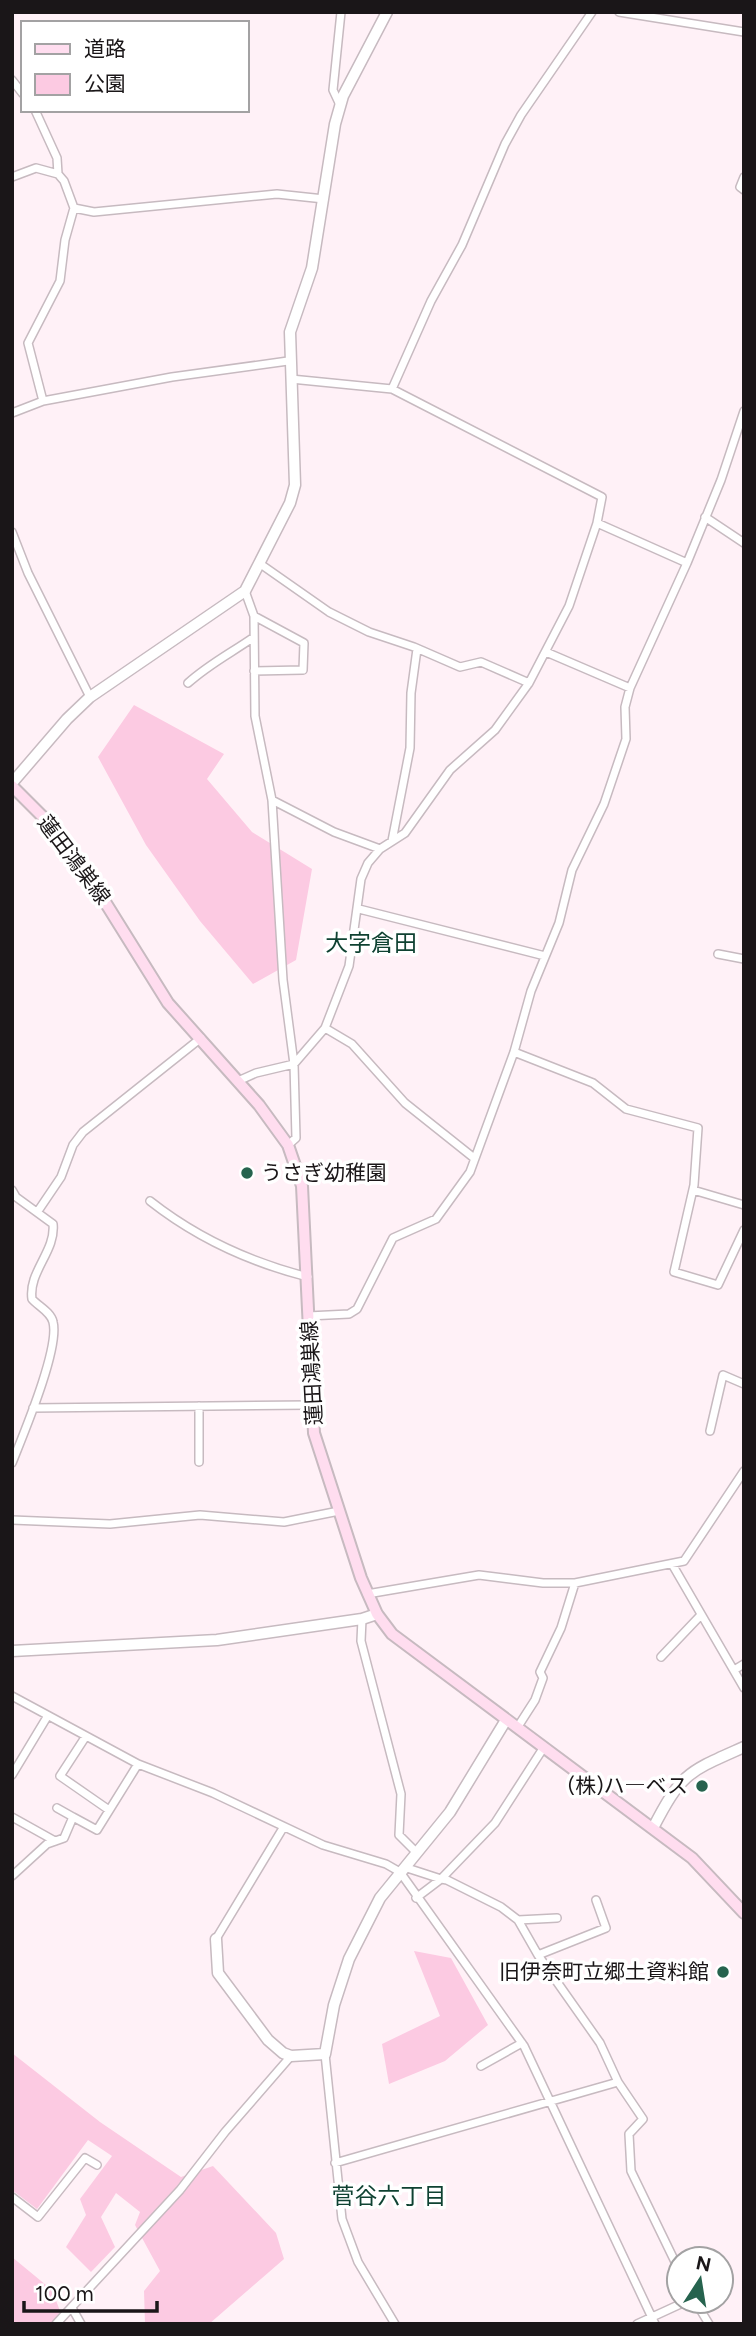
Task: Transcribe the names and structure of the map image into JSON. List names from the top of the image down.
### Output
{
  "streets": {
    "main road": ["蓮田鴻巣線"]
  },
  "districts": ["大字倉田", "菅谷六丁目"],
  "places": ["うさぎ幼稚園", "(株)ハ―ベス", "旧伊奈町立郷土資料館"],
  "legend": ["道路", "公園"],
  "scale_bar": "100 m",
  "north": "top"
}
